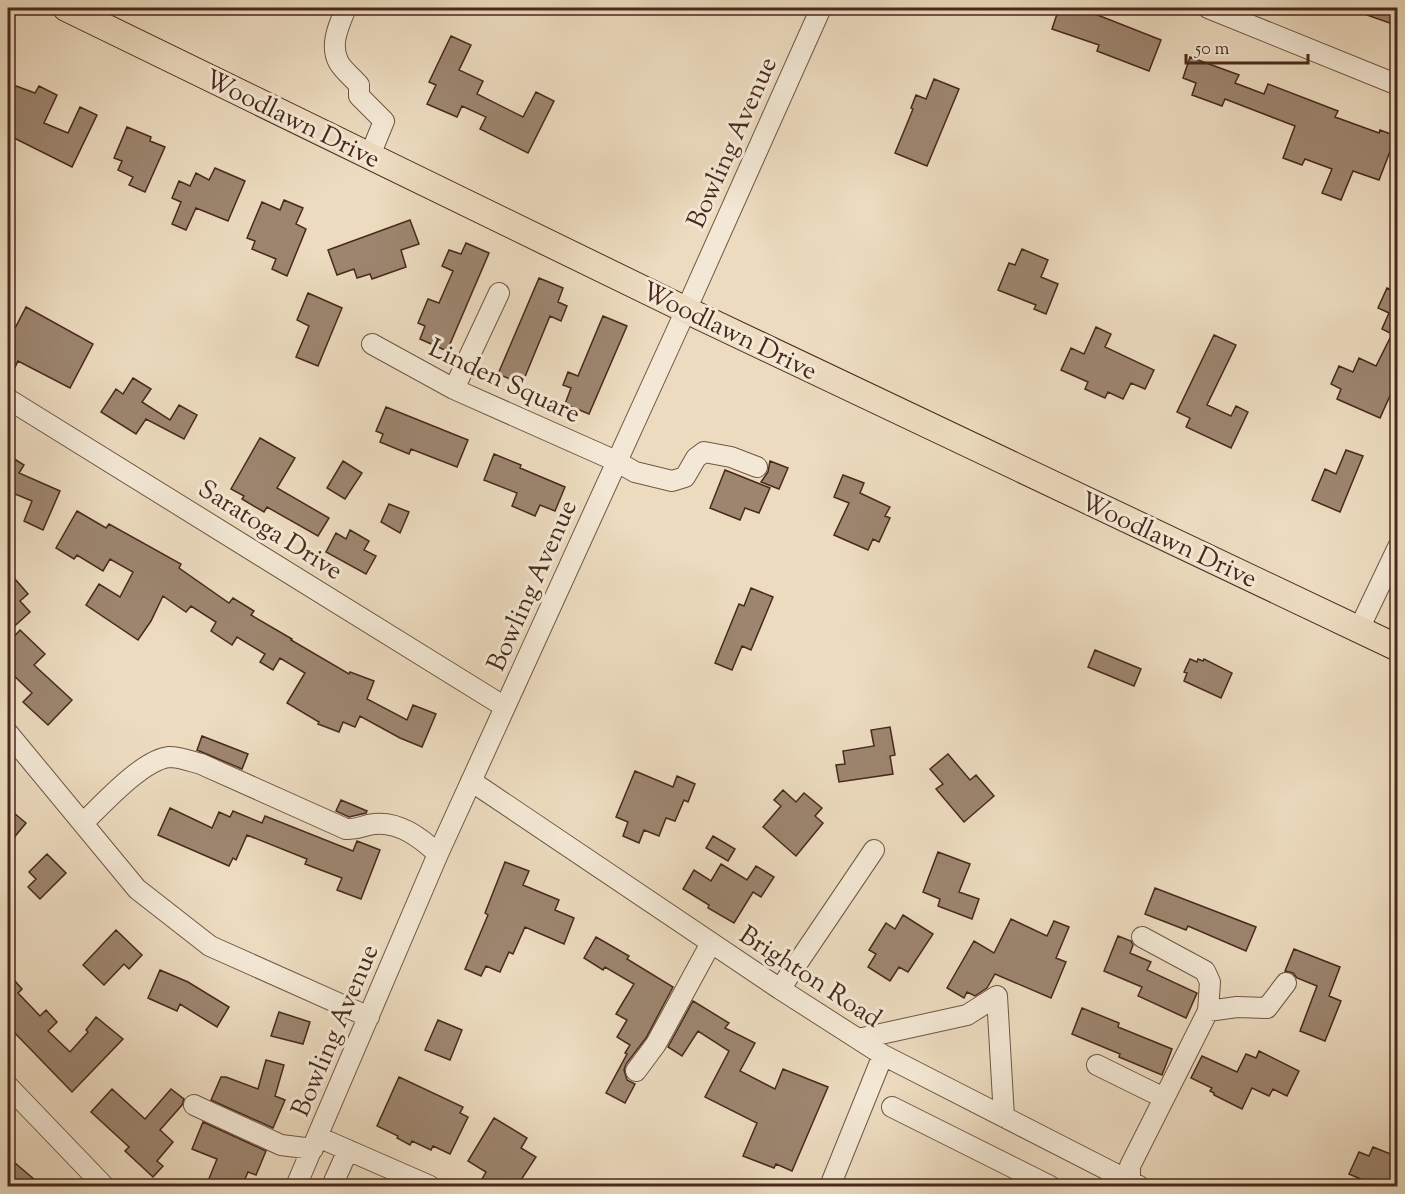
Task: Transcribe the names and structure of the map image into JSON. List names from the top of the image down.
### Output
{
  "streets": {
    "main road": ["Woodlawn Drive"],
    "street": [
      "Bowling Avenue",
      "Linden Square",
      "Saratoga Drive",
      "Brighton Road"
    ]
  },
  "crossings": [
    ["Woodlawn Drive", "Bowling Avenue"],
    ["Bowling Avenue", "Linden Square"],
    ["Bowling Avenue", "Saratoga Drive"],
    ["Bowling Avenue", "Brighton Road"]
  ],
  "scale_bar": "50 m"
}
